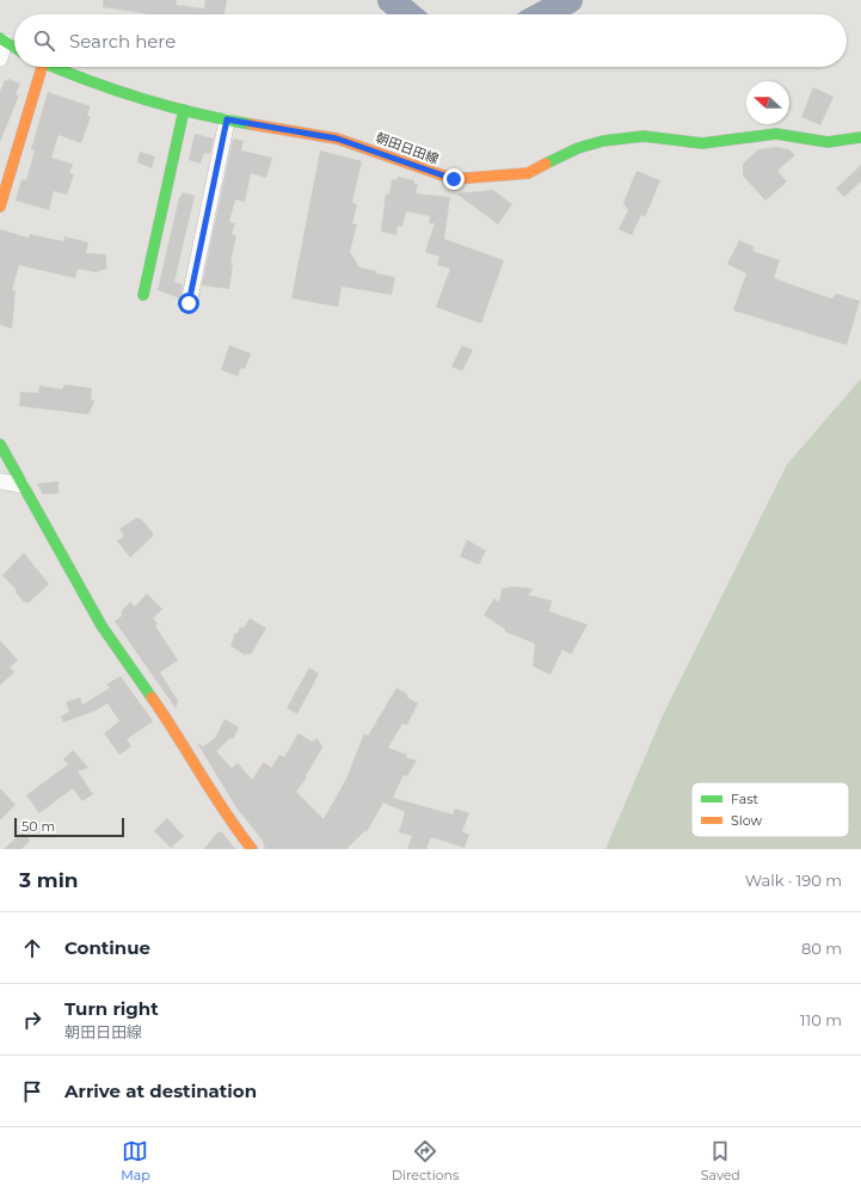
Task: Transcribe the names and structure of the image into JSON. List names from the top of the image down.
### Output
{
  "streets": {
    "main road": ["朝田日田線"]
  },
  "legend": ["Fast", "Slow"],
  "scale_bar": "50 m",
  "north": "left",
  "page": {
    "search": "Search here",
    "scale": "50 m",
    "heading": ["3 min", "Walk · 190 m"],
    "list": [
      ["Continue", "80 m"],
      ["Turn right", "朝田日田線", "110 m"],
      "Arrive at destination"
    ],
    "nav": ["Map", "Directions", "Saved"]
  }
}
